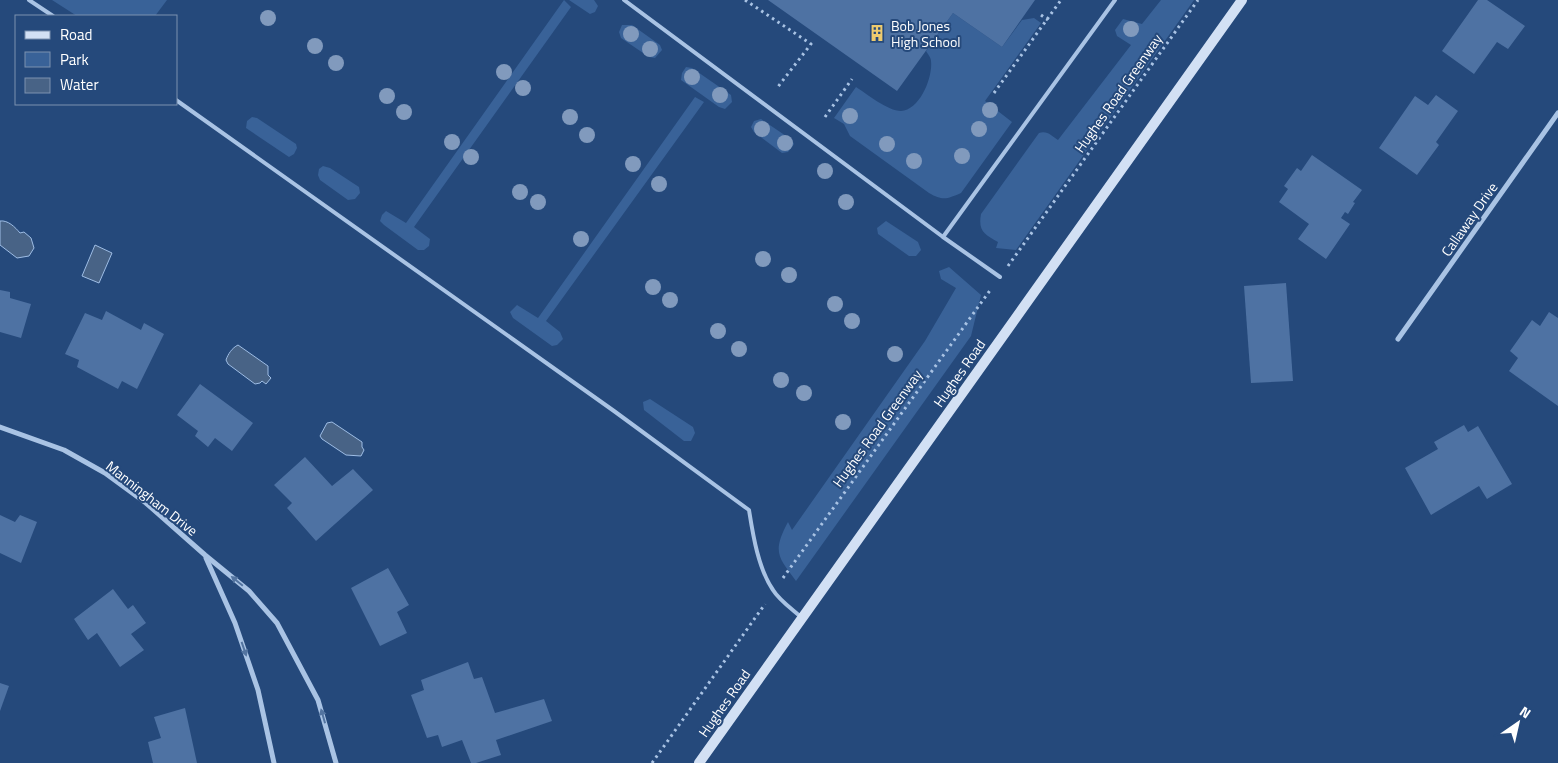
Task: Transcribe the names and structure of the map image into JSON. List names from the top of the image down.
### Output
{
  "streets": {
    "main road": ["Hughes Road"],
    "street": ["Callaway Drive", "Manningham Drive"],
    "path": ["Hughes Road Greenway"]
  },
  "places": {
    "building": ["Bob Jones High School"]
  },
  "legend": ["Road", "Park", "Water"],
  "north": "top right"
}
